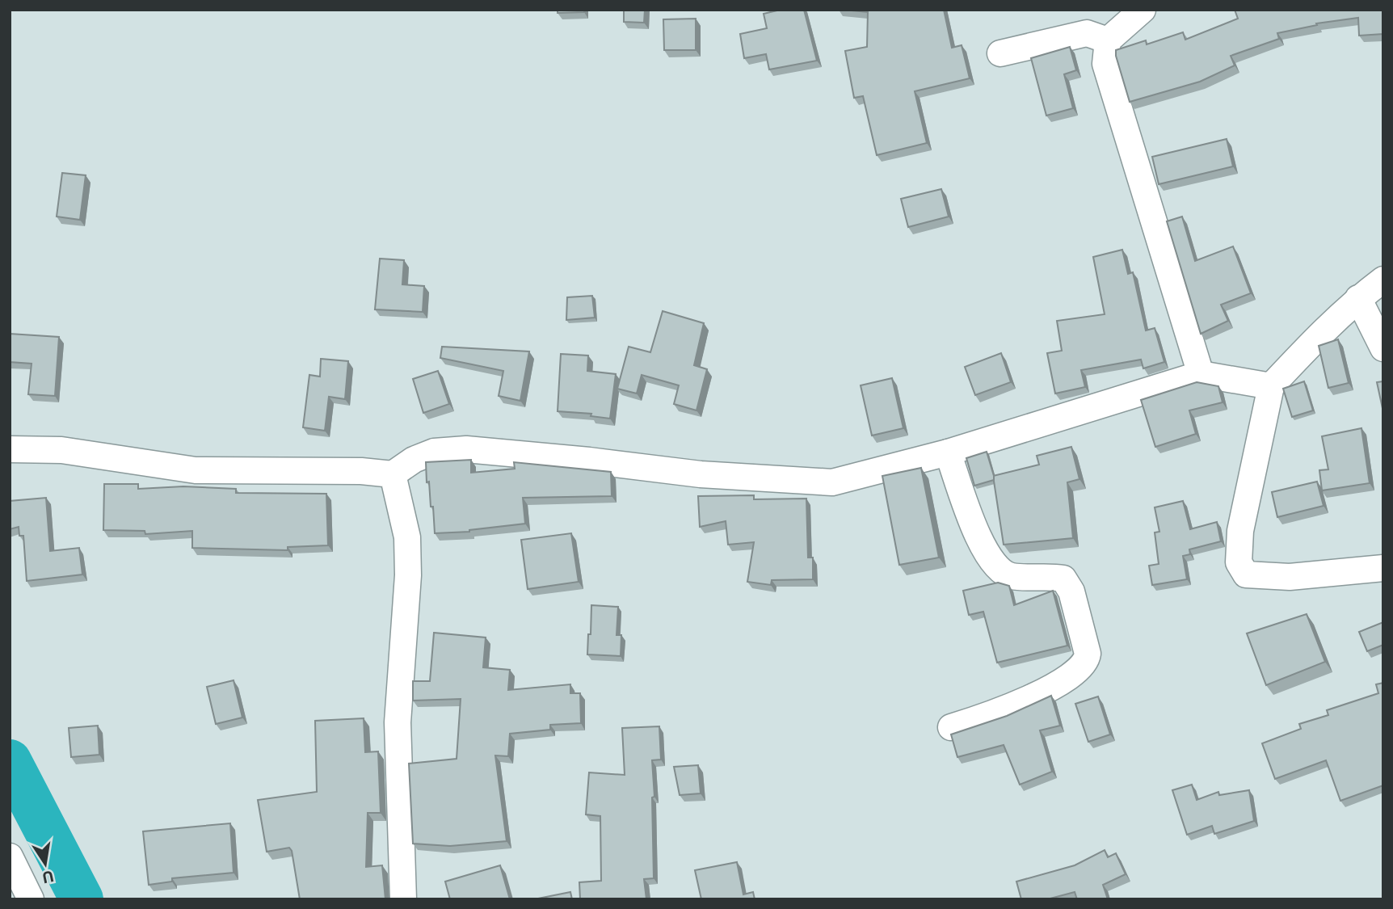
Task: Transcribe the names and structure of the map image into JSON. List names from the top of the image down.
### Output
{
  "north": "bottom"
}
